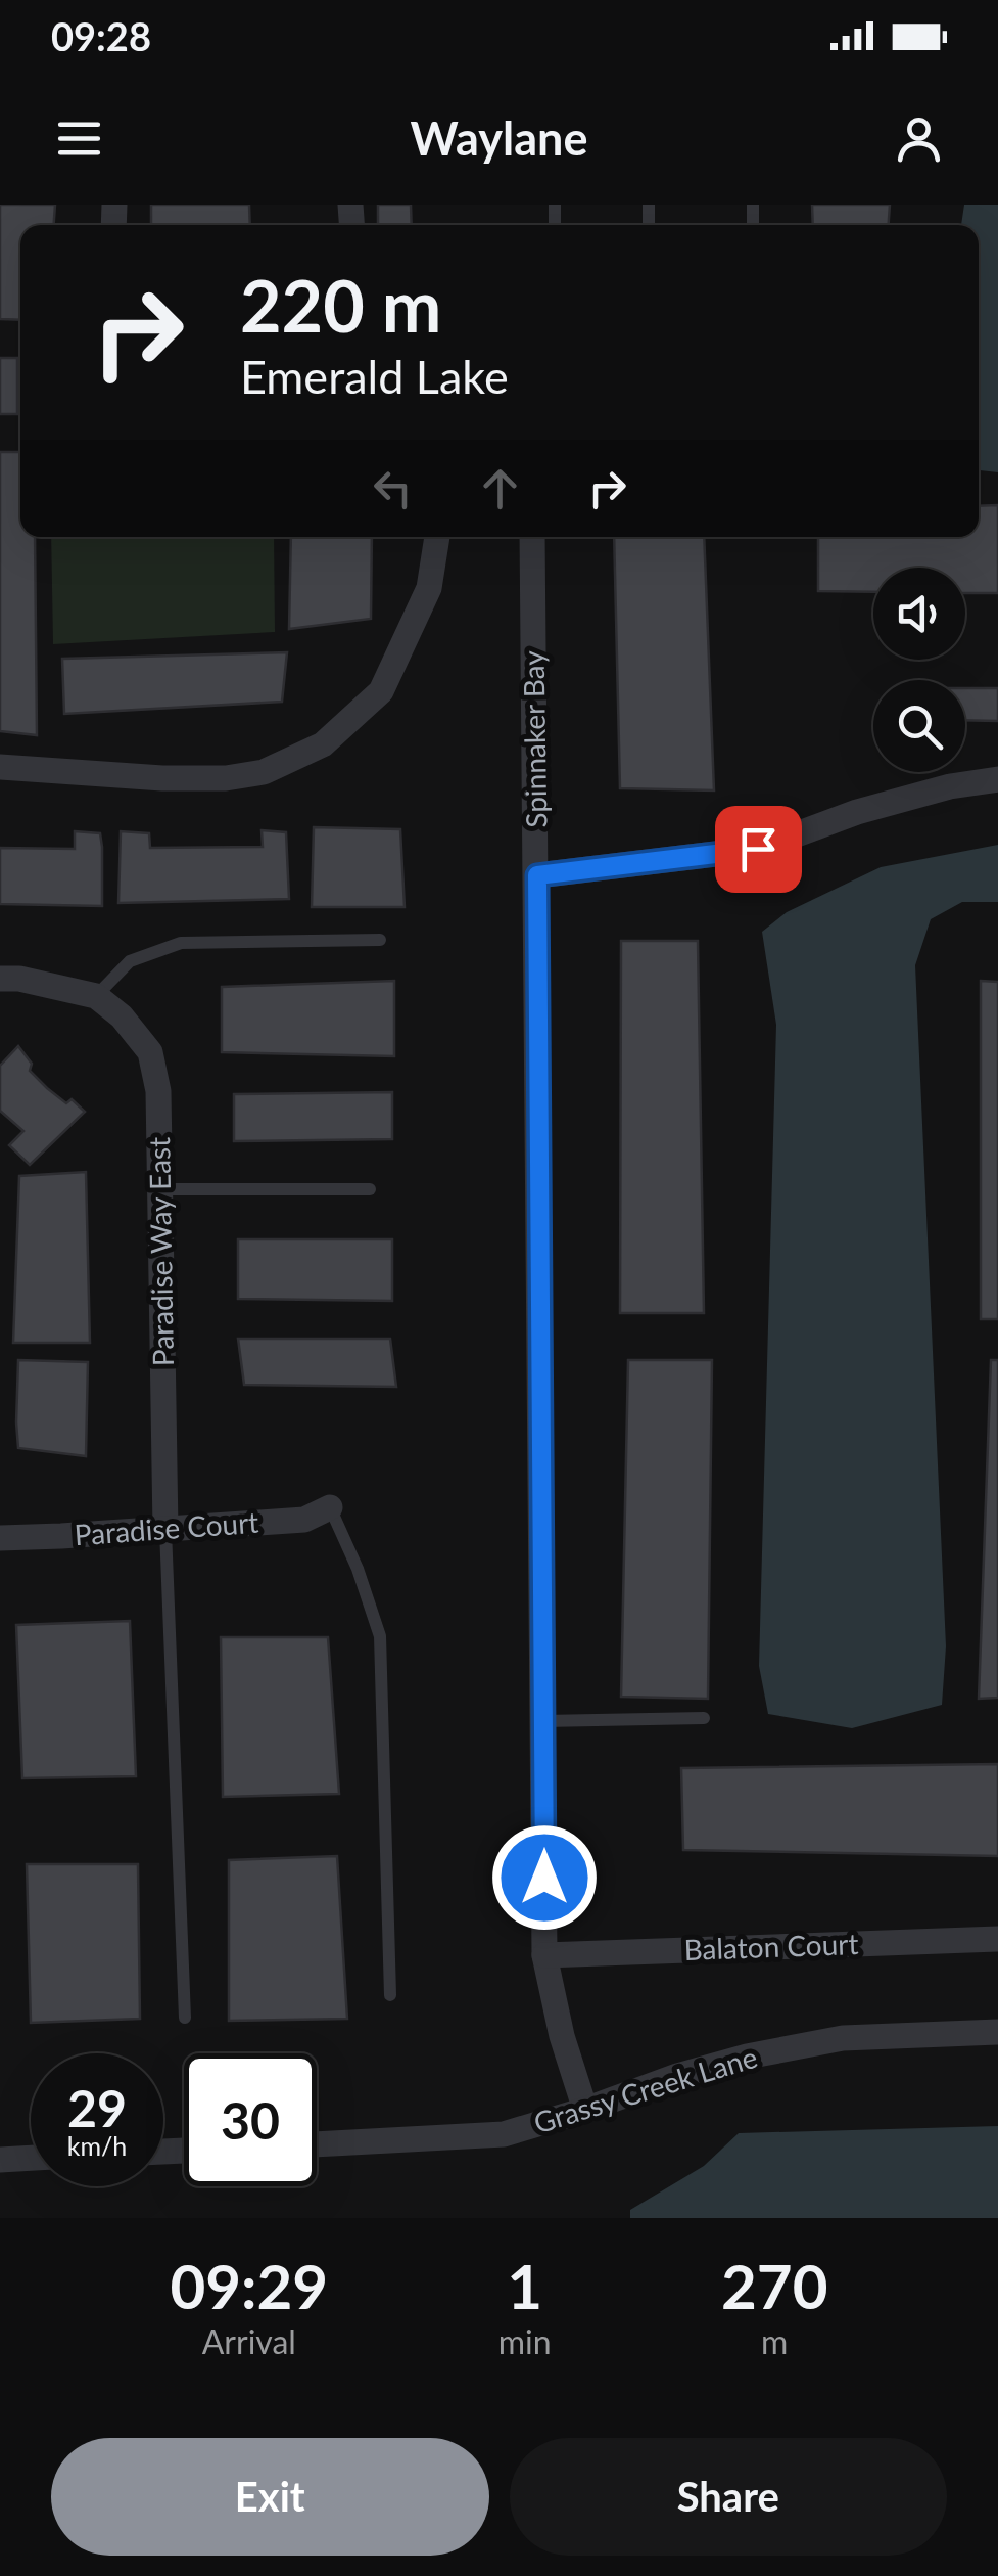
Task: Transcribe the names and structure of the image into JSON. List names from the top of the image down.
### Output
{
  "streets": {
    "street": [
      "Spinnaker Bay",
      "Paradise Way East",
      "Paradise Court",
      "Balaton Court",
      "Grassy Creek Lane"
    ]
  },
  "crossings": [
    ["Spinnaker Bay", "Balaton Court"],
    ["Spinnaker Bay", "Grassy Creek Lane"],
    ["Paradise Way East", "Paradise Court"]
  ],
  "page": {
    "status": "09:28",
    "header": "Waylane",
    "turn": ["220 m", "Emerald Lake"],
    "speed": "29 km/h",
    "limit": "30",
    "eta": [
      "09:29",
      "Arrival",
      "1",
      "min",
      "270",
      "m"
    ],
    "buttons": ["Exit", "Share"]
  }
}
